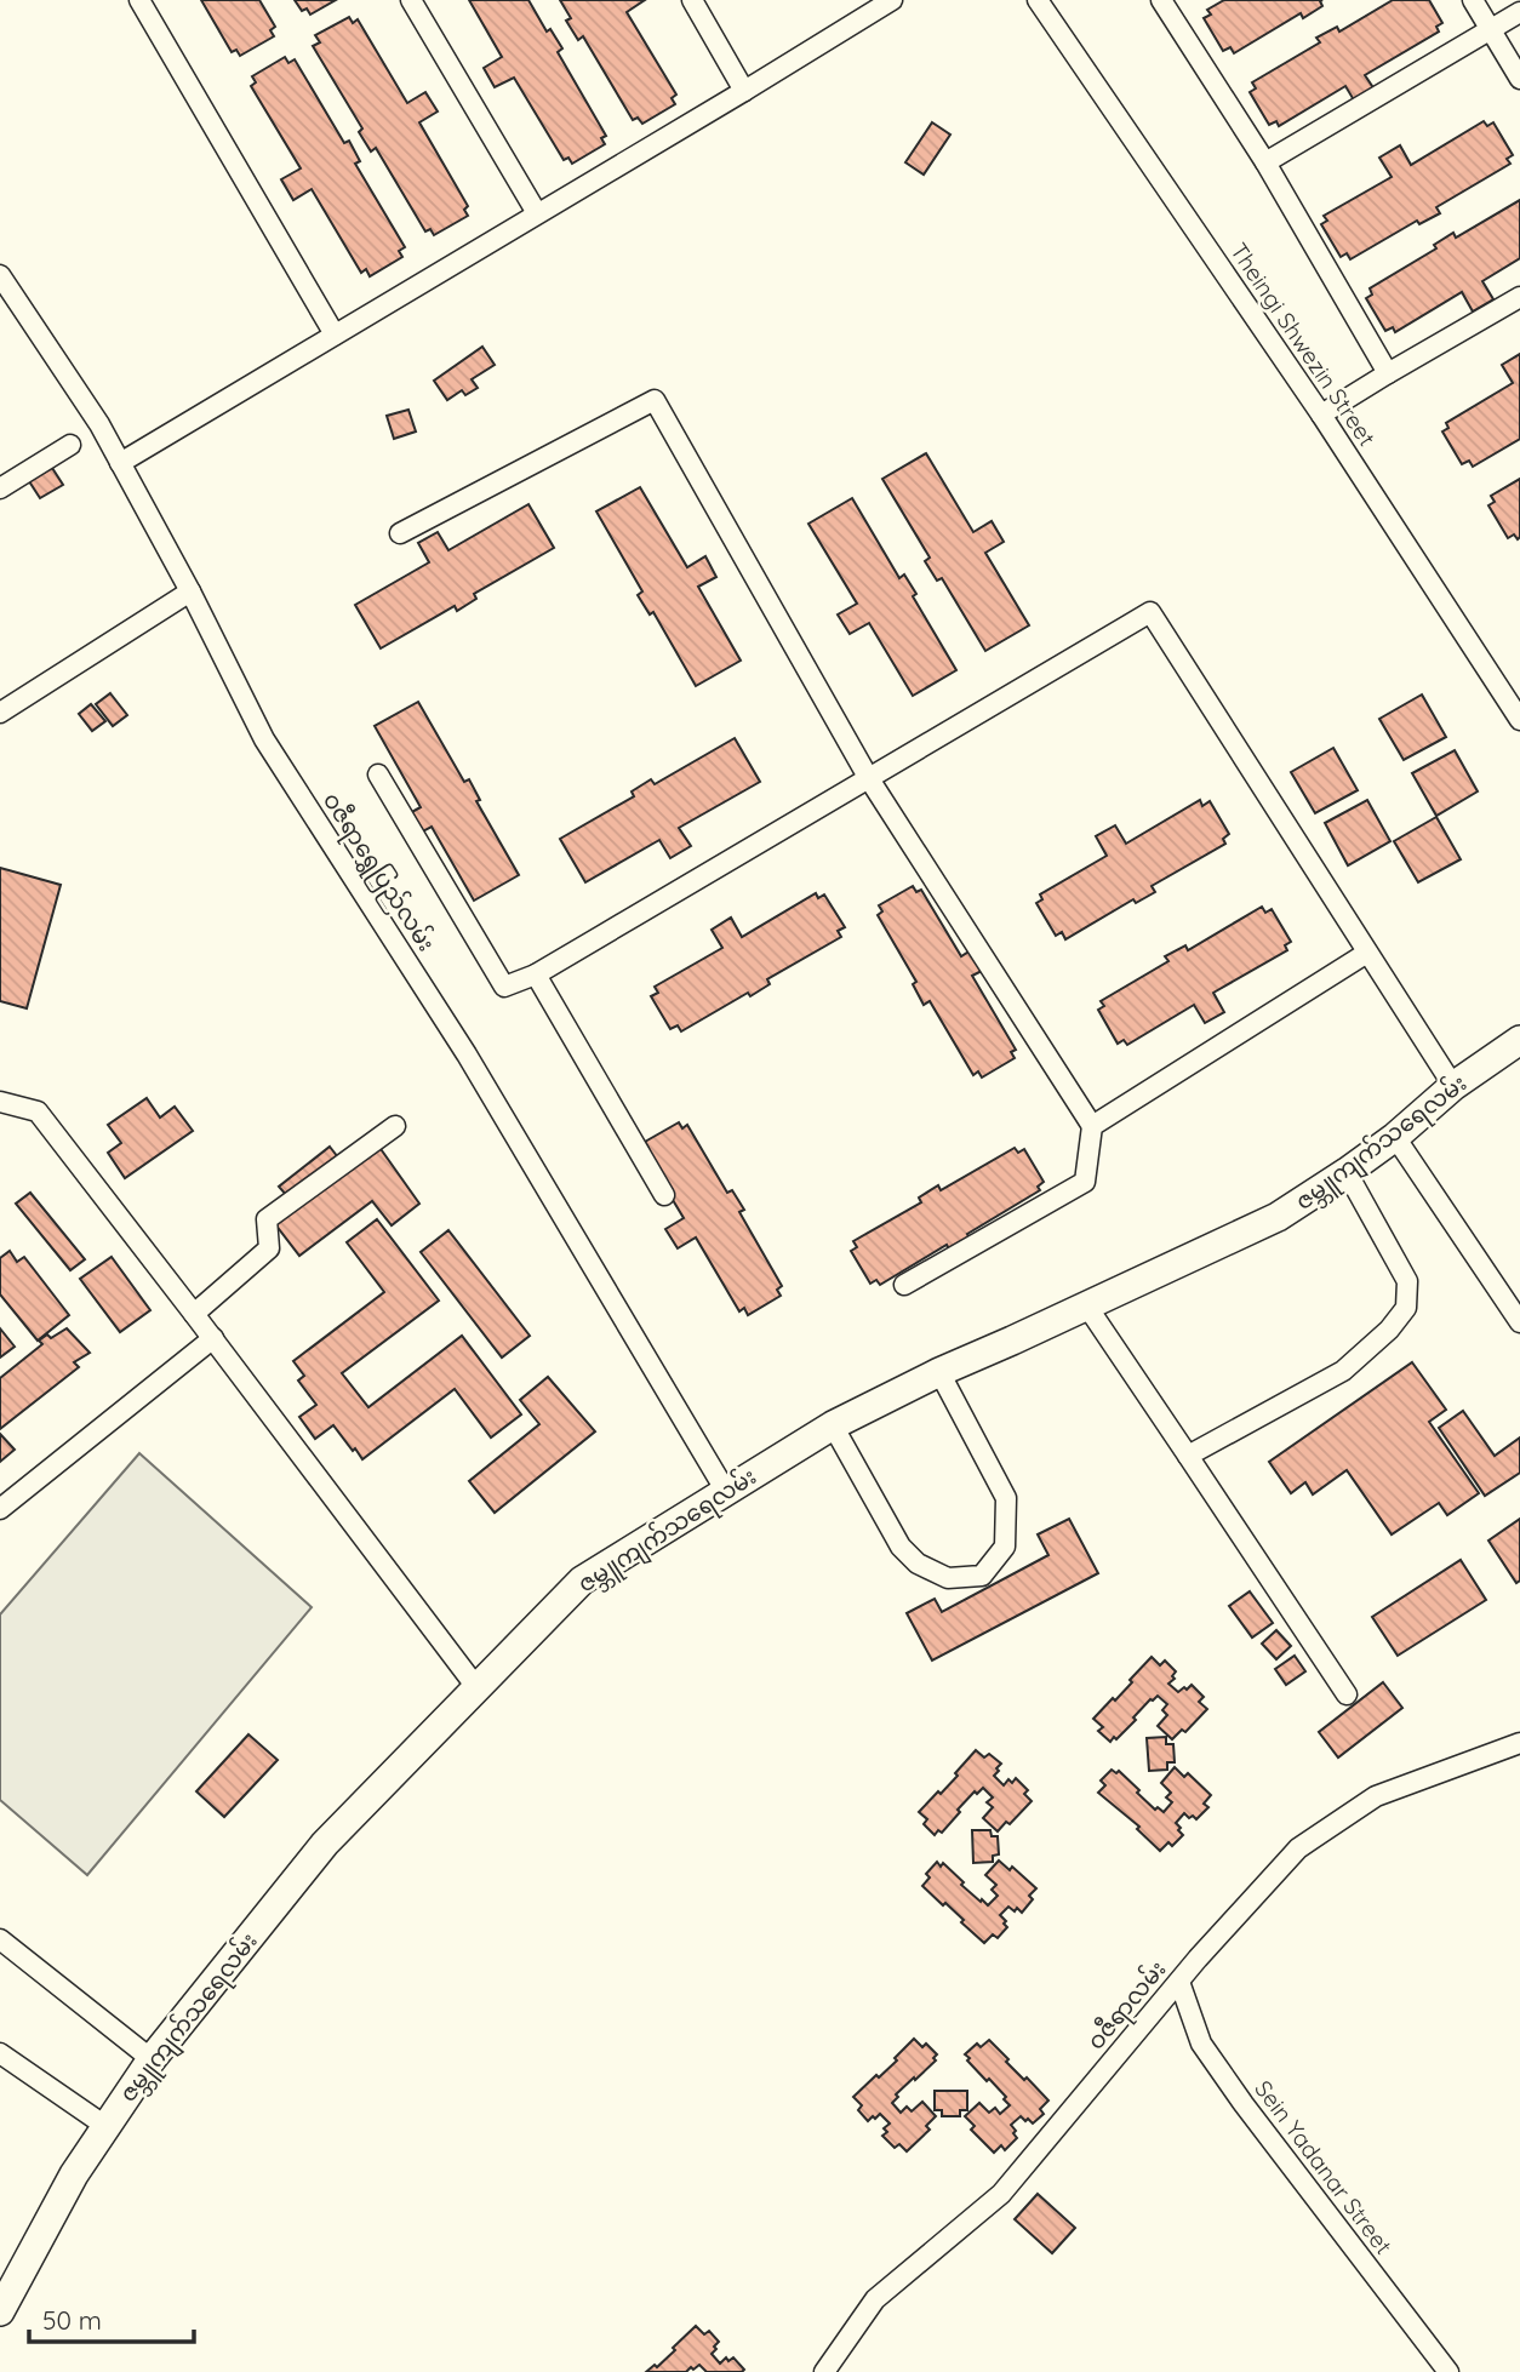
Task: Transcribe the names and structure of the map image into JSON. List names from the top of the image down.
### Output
{
  "streets": {
    "main road": ["ဇမ္ဘူကျက်သရေလမ်း"],
    "street": [
      "Theingi Shwezin Street",
      "ဝဇီရာရွှေပြည်လမ်း",
      "ဝဇီရာလမ်း",
      "Sein Yadanar Street"
    ]
  },
  "crossings": [
    ["ဝဇီရာရွှေပြည်လမ်း", "ဇမ္ဘူကျက်သရေလမ်း"],
    ["ဝဇီရာလမ်း", "Sein Yadanar Street"]
  ],
  "scale_bar": "50 m"
}
